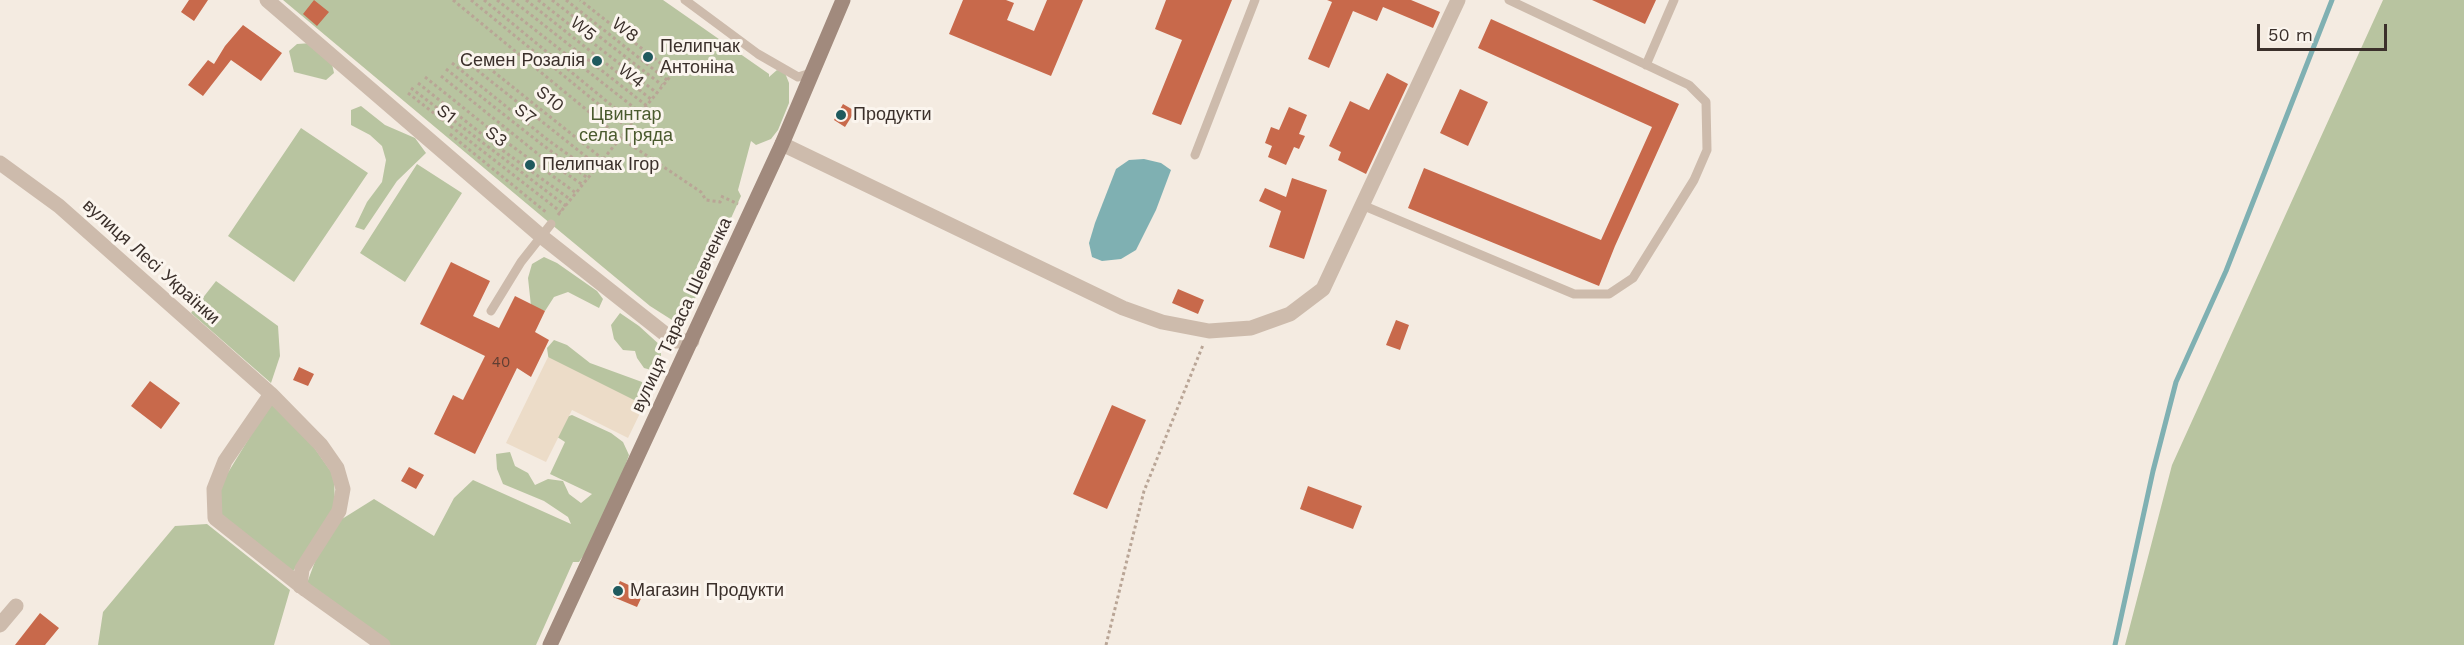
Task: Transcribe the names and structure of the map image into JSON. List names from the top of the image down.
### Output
{
  "streets": {
    "street": ["вулиця Лесі Українки", "вулиця Тараса Шевченка"],
    "path": [
      "W5",
      "W8",
      "W4",
      "S10",
      "S1",
      "S7",
      "S3"
    ]
  },
  "parks": ["Цвинтар села Гряда"],
  "places": [
    "Пелипчак Антоніна",
    "Семен Розалія",
    "Продукти",
    "Пелипчак Ігор",
    "Магазин Продукти"
  ],
  "house_numbers": ["40"],
  "scale_bar": "50 m"
}
